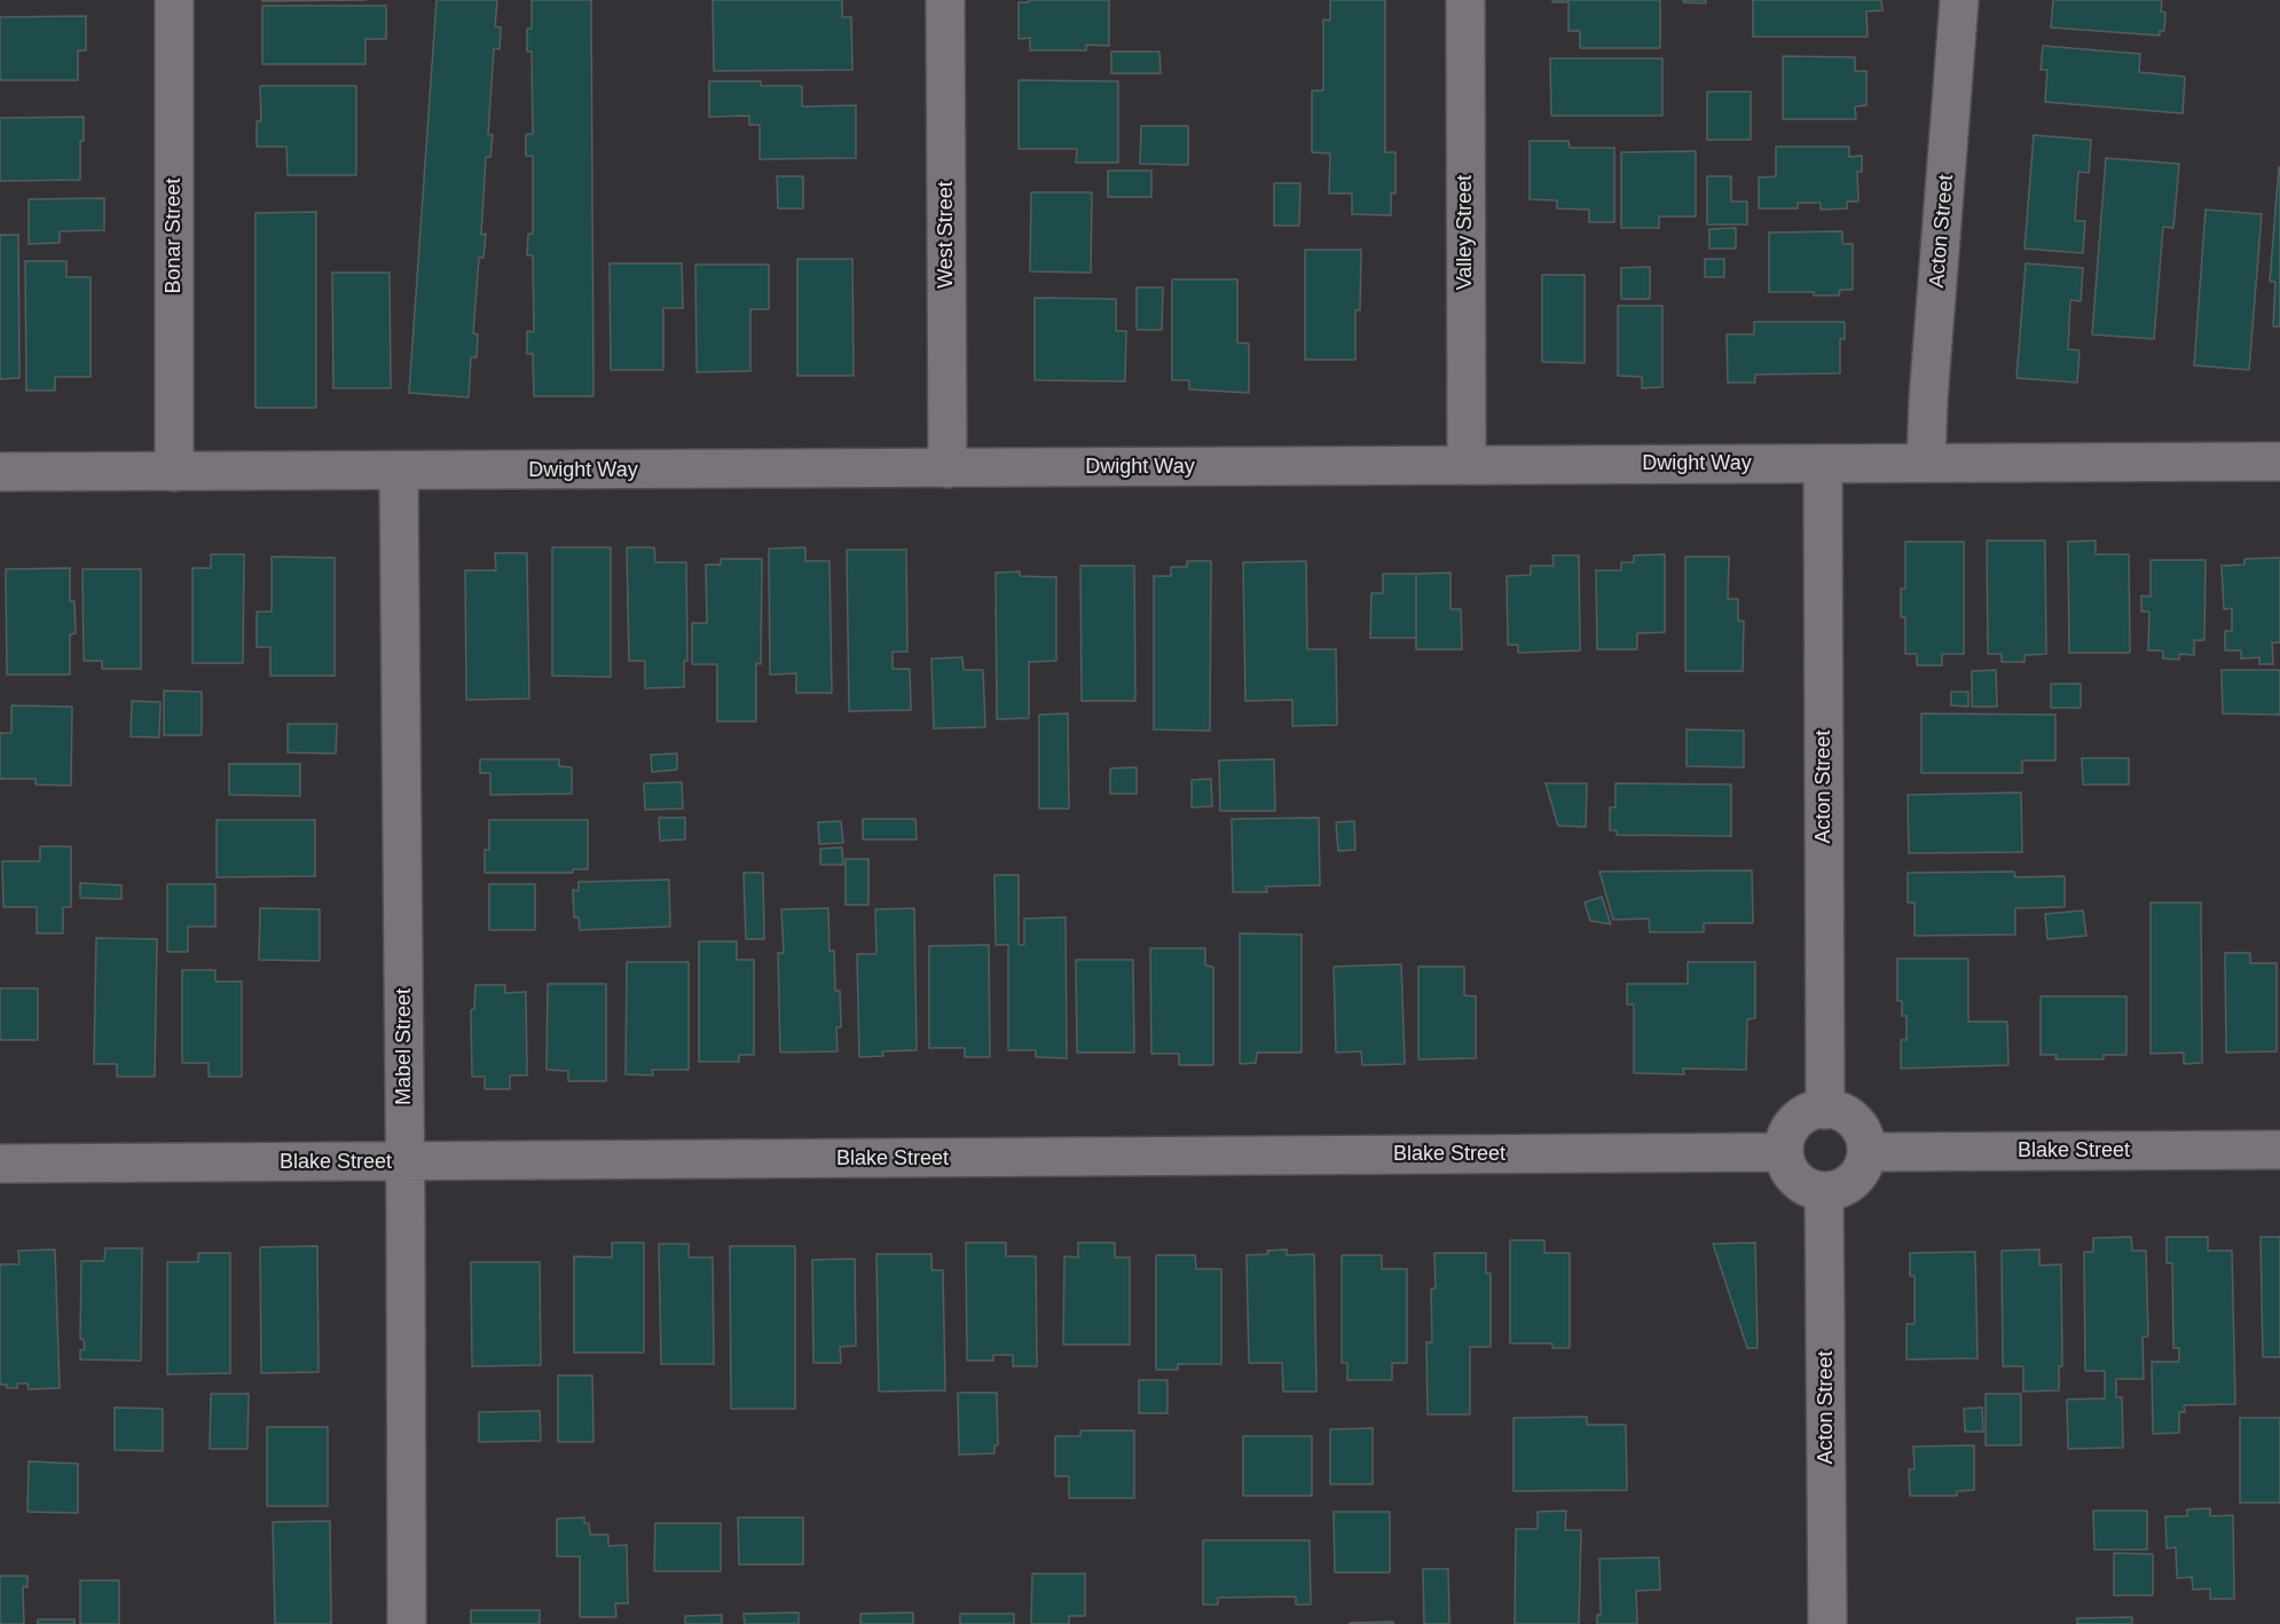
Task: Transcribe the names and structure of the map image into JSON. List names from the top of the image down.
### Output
{
  "streets": {
    "street": [
      "Acton Street",
      "Valley Street",
      "West Street",
      "Bonar Street",
      "Dwight Way",
      "Mabel Street",
      "Blake Street"
    ]
  },
  "crossings": [
    ["Acton Street", "Dwight Way"],
    ["Acton Street", "Blake Street"],
    ["Valley Street", "Dwight Way"],
    ["West Street", "Dwight Way"],
    ["Bonar Street", "Dwight Way"],
    ["Dwight Way", "Mabel Street"],
    ["Mabel Street", "Blake Street"]
  ]
}
